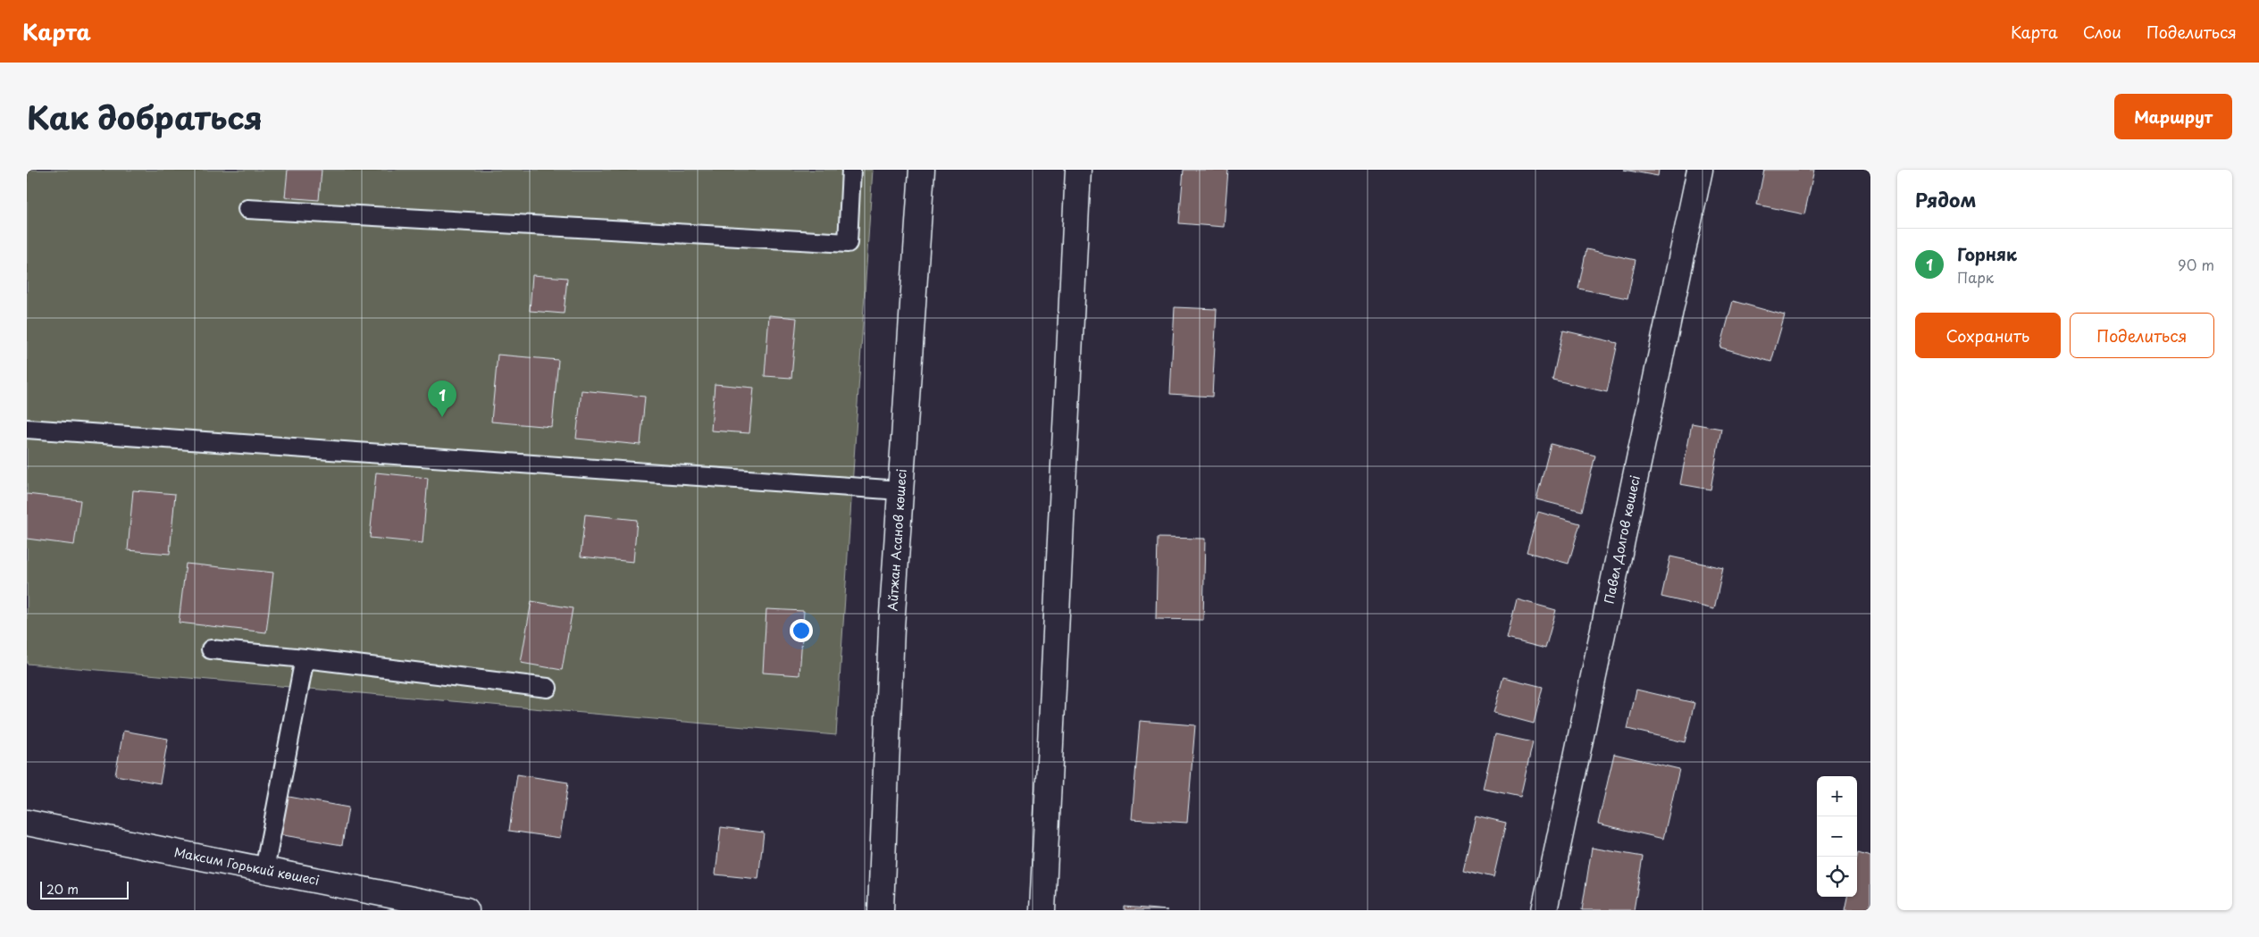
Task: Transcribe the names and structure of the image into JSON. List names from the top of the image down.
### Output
{
  "streets": {
    "street": ["Айтжан Асанов көшесі", "Павел Долгов көшесі", "Максим Горький көшесі"]
  },
  "scale_bar": "20 m",
  "page": {
    "header": "Карта",
    "nav": ["Карта", "Слои", "Поделиться"],
    "title": "Как добраться",
    "buttons": [
      "Маршрут",
      ["Сохранить", "Поделиться"]
    ],
    "heading": "Рядом",
    "list": [
      {
        "mark": "1",
        "name": "Горняк",
        "note": "Парк",
        "value": "90 m"
      }
    ],
    "pins": "1",
    "map_buttons": ["+", "−"],
    "scale": "20 m"
  }
}
